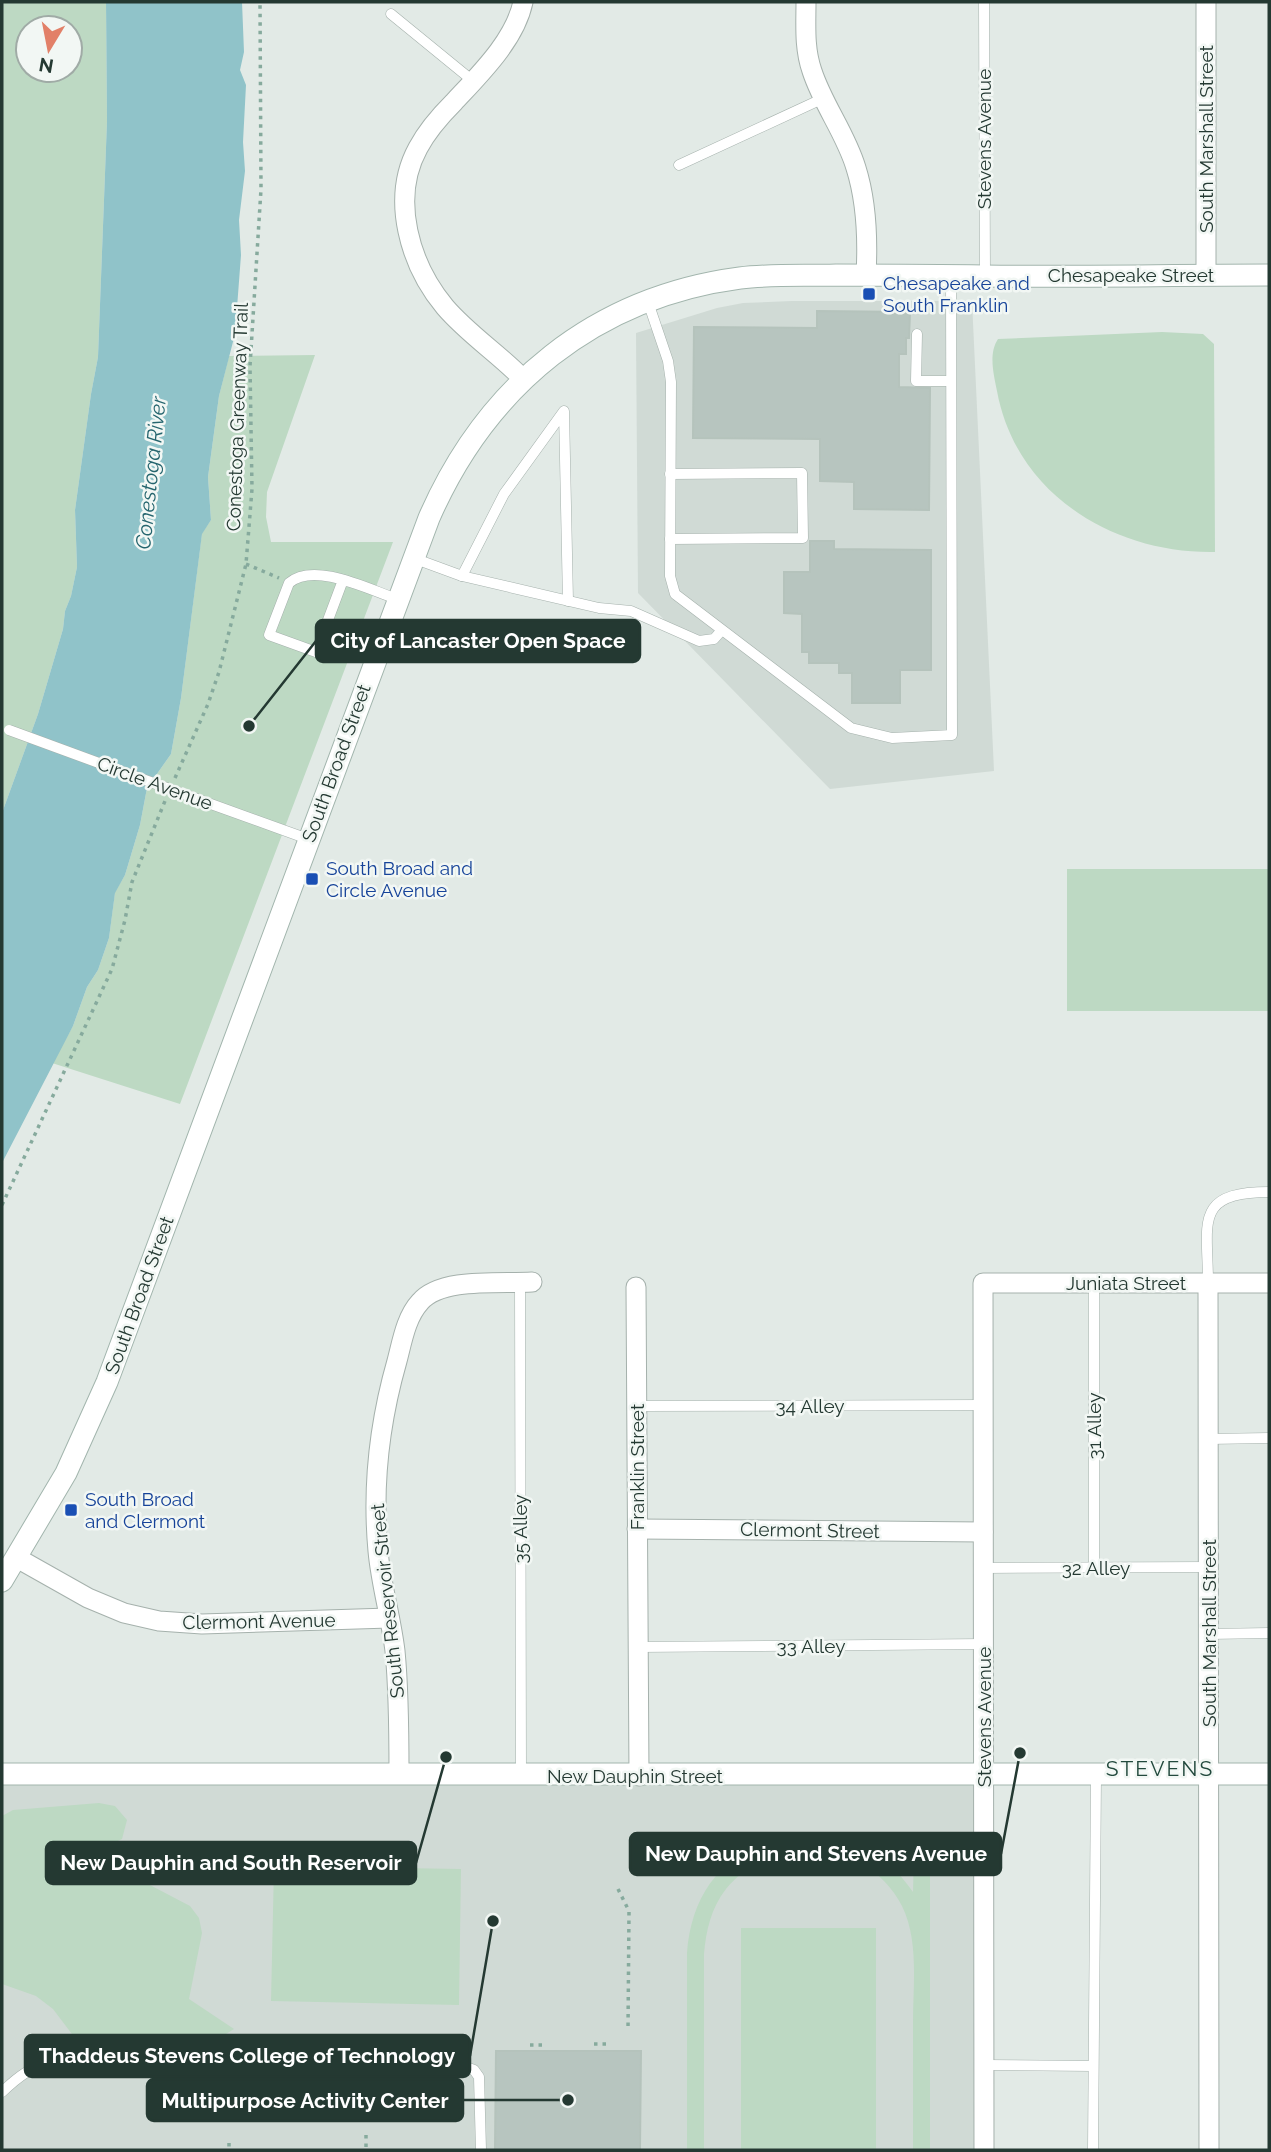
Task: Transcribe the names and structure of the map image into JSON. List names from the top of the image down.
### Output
{
  "streets": {
    "main road": ["Chesapeake Street", "South Broad Street", "New Dauphin Street"],
    "street": [
      "Stevens Avenue",
      "South Marshall Street",
      "Juniata Street",
      "Franklin Street",
      "Clermont Street",
      "South Reservoir Street",
      "Clermont Avenue"
    ],
    "lane": [
      "Circle Avenue",
      "34 Alley",
      "31 Alley",
      "35 Alley",
      "32 Alley",
      "33 Alley"
    ],
    "path": ["Conestoga Greenway Trail"]
  },
  "crossings": [
    ["Stevens Avenue", "Chesapeake Street"],
    ["Stevens Avenue", "Juniata Street"],
    ["Stevens Avenue", "34 Alley"],
    ["Stevens Avenue", "Clermont Street"],
    ["Stevens Avenue", "32 Alley"],
    ["Stevens Avenue", "33 Alley"],
    ["Stevens Avenue", "New Dauphin Street"],
    ["South Marshall Street", "Chesapeake Street"],
    ["South Marshall Street", "Juniata Street"],
    ["South Marshall Street", "32 Alley"],
    ["South Marshall Street", "New Dauphin Street"],
    ["Chesapeake Street", "South Broad Street"],
    ["South Broad Street", "Circle Avenue"],
    ["South Broad Street", "Clermont Avenue"],
    ["Juniata Street", "31 Alley"],
    ["34 Alley", "Franklin Street"],
    ["31 Alley", "32 Alley"],
    ["Franklin Street", "Clermont Street"],
    ["Franklin Street", "33 Alley"],
    ["Franklin Street", "New Dauphin Street"],
    ["35 Alley", "South Reservoir Street"],
    ["35 Alley", "New Dauphin Street"],
    ["South Reservoir Street", "Clermont Avenue"],
    ["South Reservoir Street", "New Dauphin Street"]
  ],
  "districts": ["STEVENS"],
  "water": ["Conestoga River"],
  "places": {
    "transit": ["Chesapeake and South Franklin", "South Broad and Circle Avenue", "South Broad and Clermont"],
    "other": [
      "City of Lancaster Open Space",
      "New Dauphin and Stevens Avenue",
      "New Dauphin and South Reservoir",
      "Thaddeus Stevens College of Technology",
      "Multipurpose Activity Center"
    ]
  },
  "north": "bottom"
}
